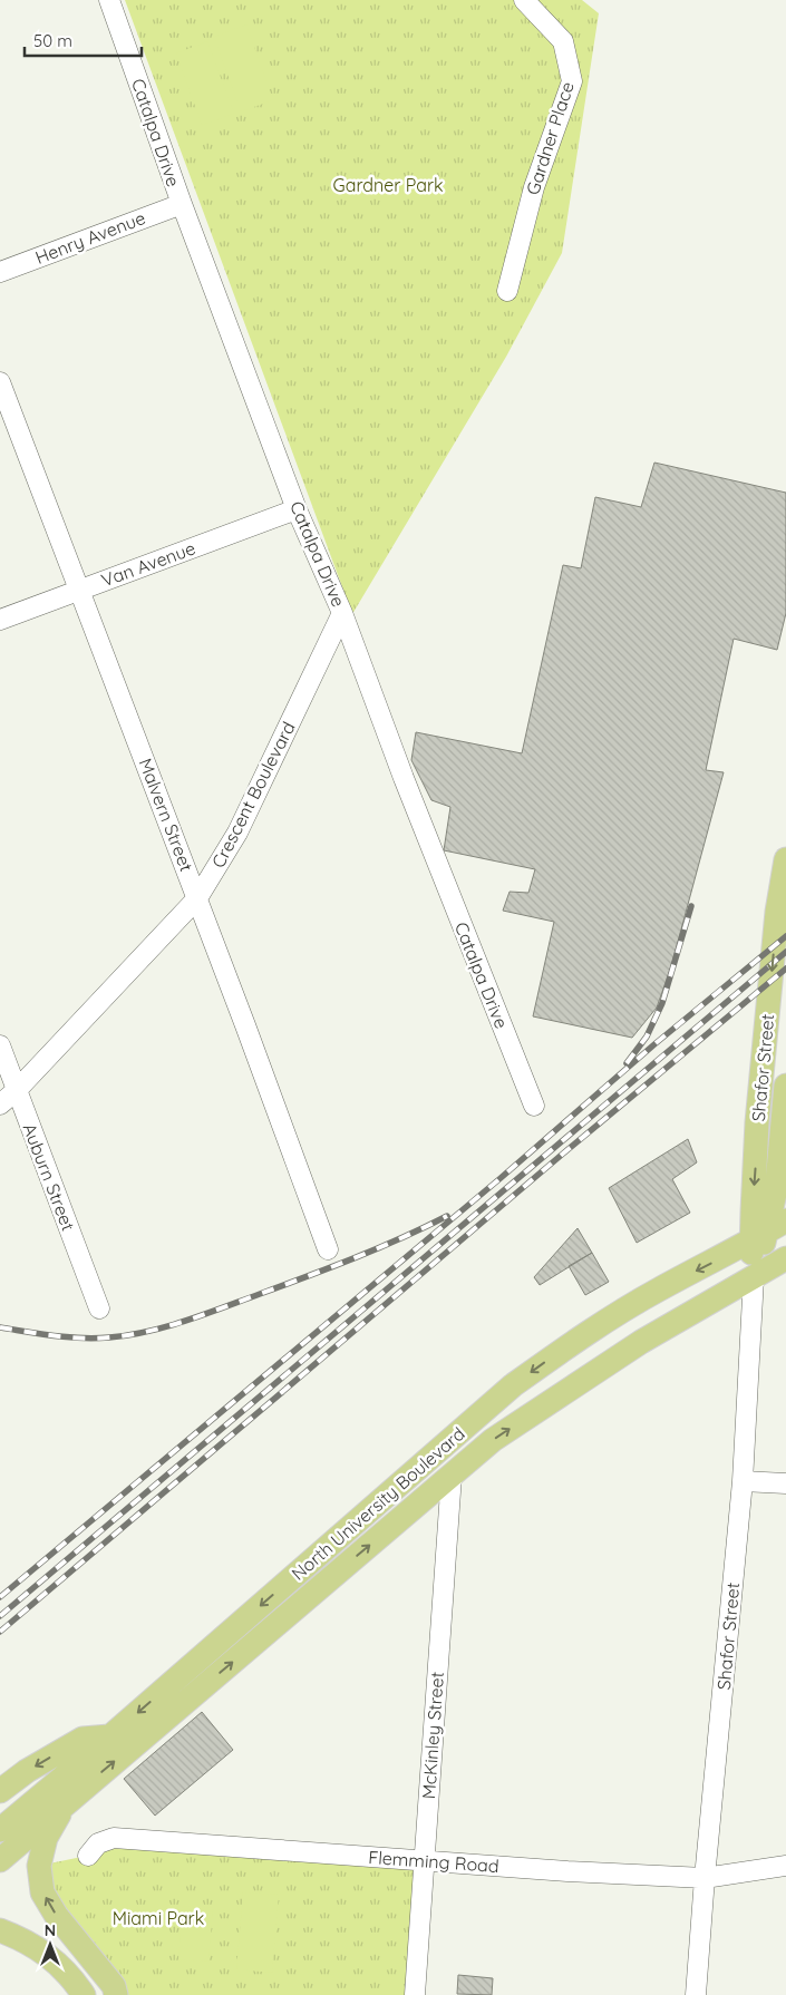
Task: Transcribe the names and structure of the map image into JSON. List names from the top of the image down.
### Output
{
  "streets": {
    "main road": ["Shafor Street", "North University Boulevard"],
    "street": [
      "Catalpa Drive",
      "Gardner Place",
      "Henry Avenue",
      "Van Avenue",
      "Crescent Boulevard",
      "Malvern Street",
      "Auburn Street",
      "McKinley Street",
      "Flemming Road"
    ]
  },
  "crossings": [
    ["Catalpa Drive", "Henry Avenue"],
    ["Catalpa Drive", "Van Avenue"],
    ["Catalpa Drive", "Crescent Boulevard"],
    ["Van Avenue", "Malvern Street"],
    ["Crescent Boulevard", "Malvern Street"],
    ["Crescent Boulevard", "Auburn Street"],
    ["Shafor Street", "North University Boulevard"],
    ["Shafor Street", "Flemming Road"],
    ["North University Boulevard", "McKinley Street"],
    ["McKinley Street", "Flemming Road"]
  ],
  "parks": ["Gardner Park", "Miami Park"],
  "scale_bar": "50 m",
  "north": "top"
}
